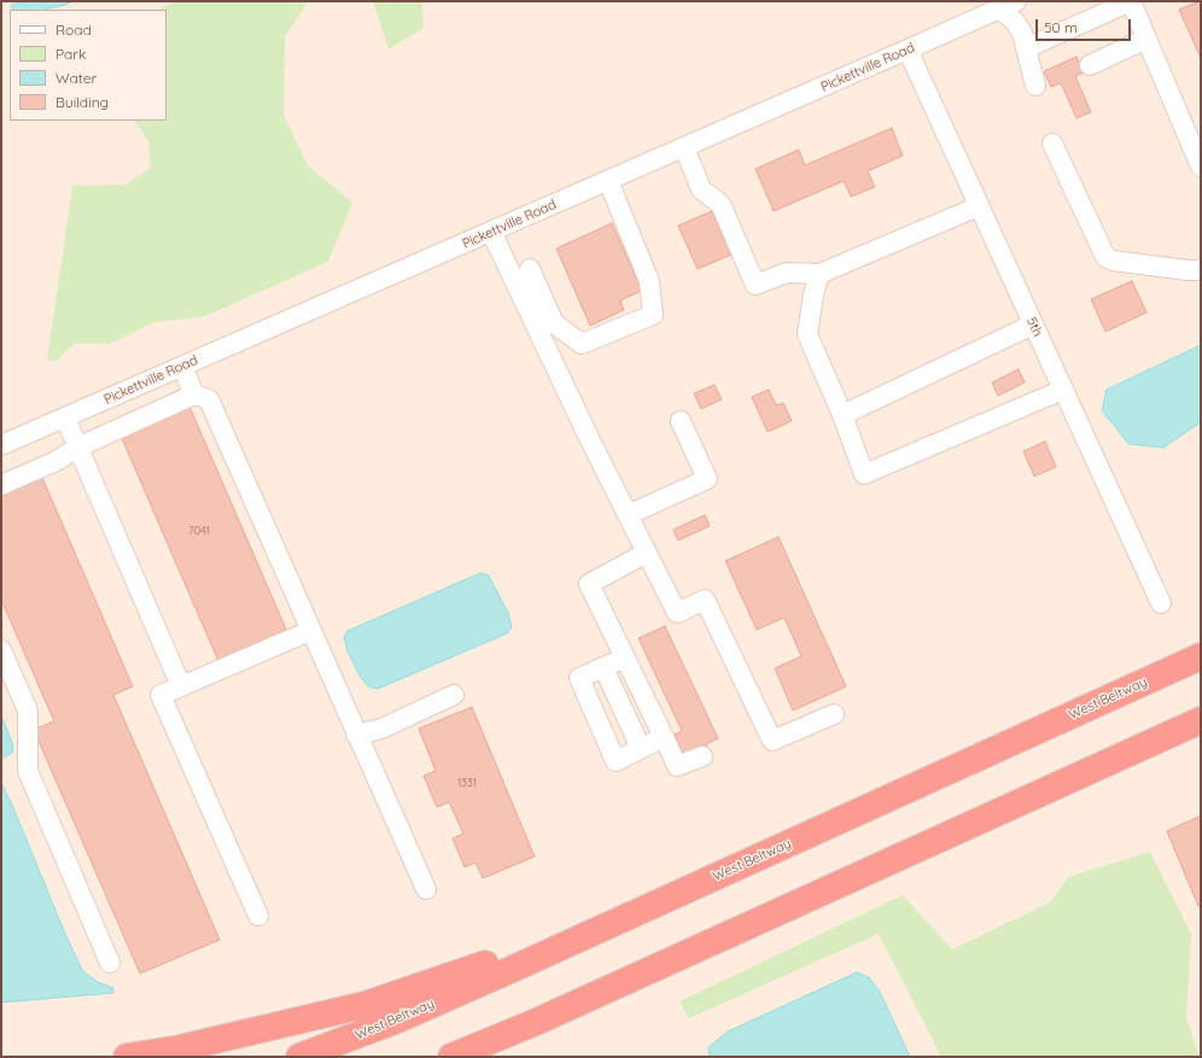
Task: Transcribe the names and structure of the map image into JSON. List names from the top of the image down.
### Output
{
  "streets": {
    "highway": ["West Beltway"],
    "street": ["Pickettville Road", "5th"]
  },
  "crossings": [
    ["Pickettville Road", "5th"]
  ],
  "house_numbers": ["7041", "1331"],
  "legend": [
    "Road",
    "Park",
    "Water",
    "Building"
  ],
  "scale_bar": "50 m"
}
